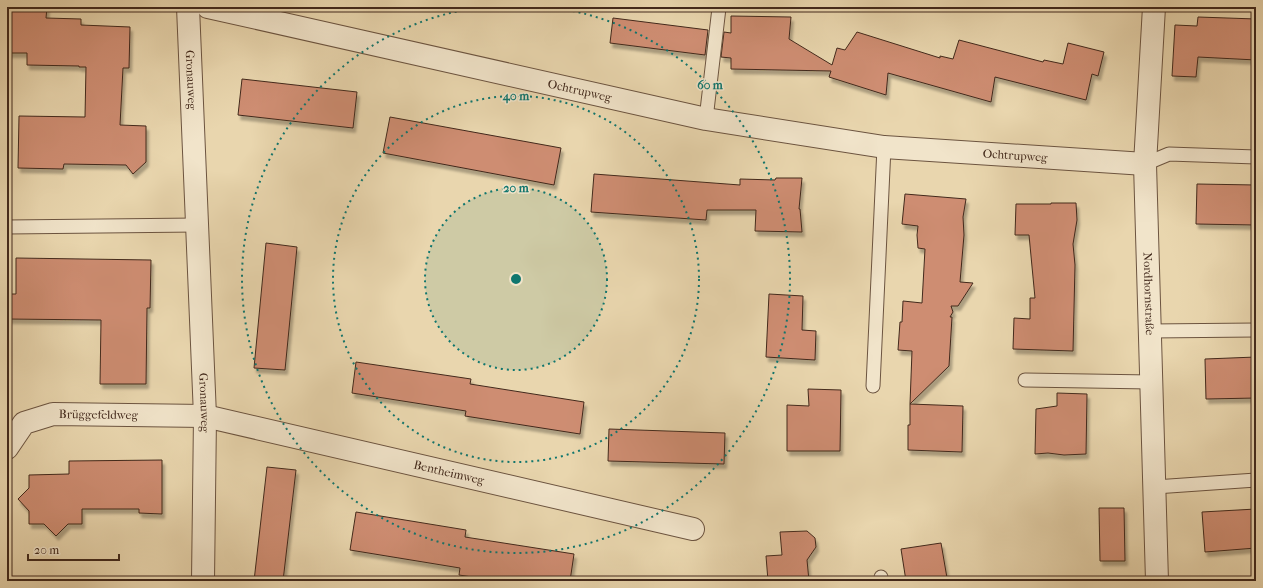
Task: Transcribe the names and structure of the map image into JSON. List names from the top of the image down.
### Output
{
  "streets": {
    "street": [
      "Gronauweg",
      "Ochtrupweg",
      "Nordhornstraße",
      "Brüggefeldweg",
      "Bentheimweg"
    ]
  },
  "crossings": [
    ["Gronauweg", "Brüggefeldweg"],
    ["Gronauweg", "Bentheimweg"],
    ["Ochtrupweg", "Nordhornstraße"],
    ["Brüggefeldweg", "Bentheimweg"]
  ],
  "scale_bar": "20 m",
  "rings": ["60 m", "40 m", "20 m"]
}
